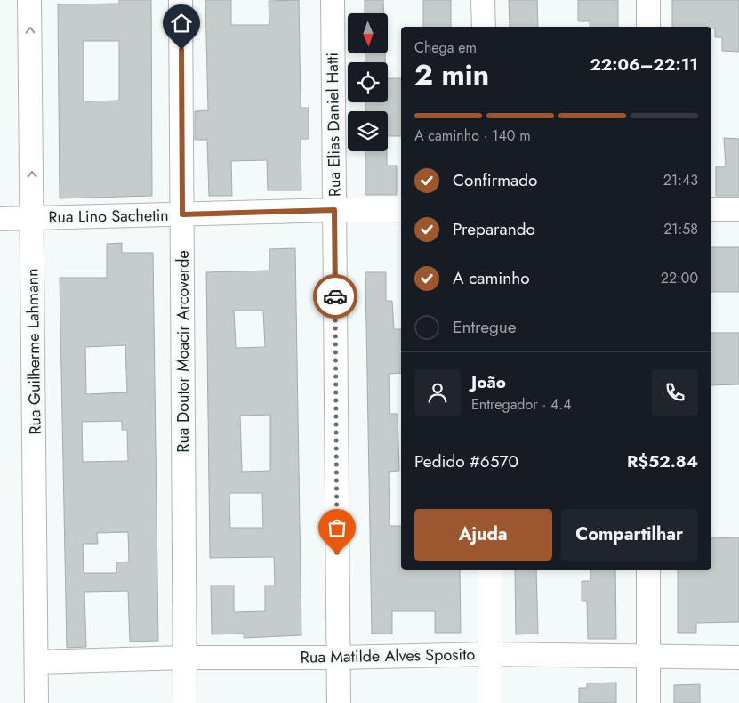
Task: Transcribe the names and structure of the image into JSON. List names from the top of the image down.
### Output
{
  "streets": {
    "street": [
      "Rua Elias Daniel Hatti",
      "Rua Lino Sachetin",
      "Rua Guilherme Lahmann",
      "Rua Doutor Moacir Arcoverde",
      "Rua Matilde Alves Sposito"
    ]
  },
  "crossings": [
    ["Rua Elias Daniel Hatti", "Rua Lino Sachetin"],
    ["Rua Elias Daniel Hatti", "Rua Matilde Alves Sposito"],
    ["Rua Lino Sachetin", "Rua Guilherme Lahmann"],
    ["Rua Lino Sachetin", "Rua Doutor Moacir Arcoverde"],
    ["Rua Guilherme Lahmann", "Rua Matilde Alves Sposito"],
    ["Rua Doutor Moacir Arcoverde", "Rua Matilde Alves Sposito"]
  ],
  "north": "bottom",
  "page": {
    "heading": ["2 min", "Chega em", "22:06–22:11"],
    "panel": [
      "João",
      "Entregador · 4.4",
      "Pedido #6570",
      "R$52.84"
    ],
    "bar": "A caminho · 140 m",
    "list": [
      ["Confirmado", "21:43"],
      ["Preparando", "21:58"],
      ["A caminho", "22:00"],
      "Entregue"
    ],
    "buttons": ["Ajuda", "Compartilhar"]
  }
}
